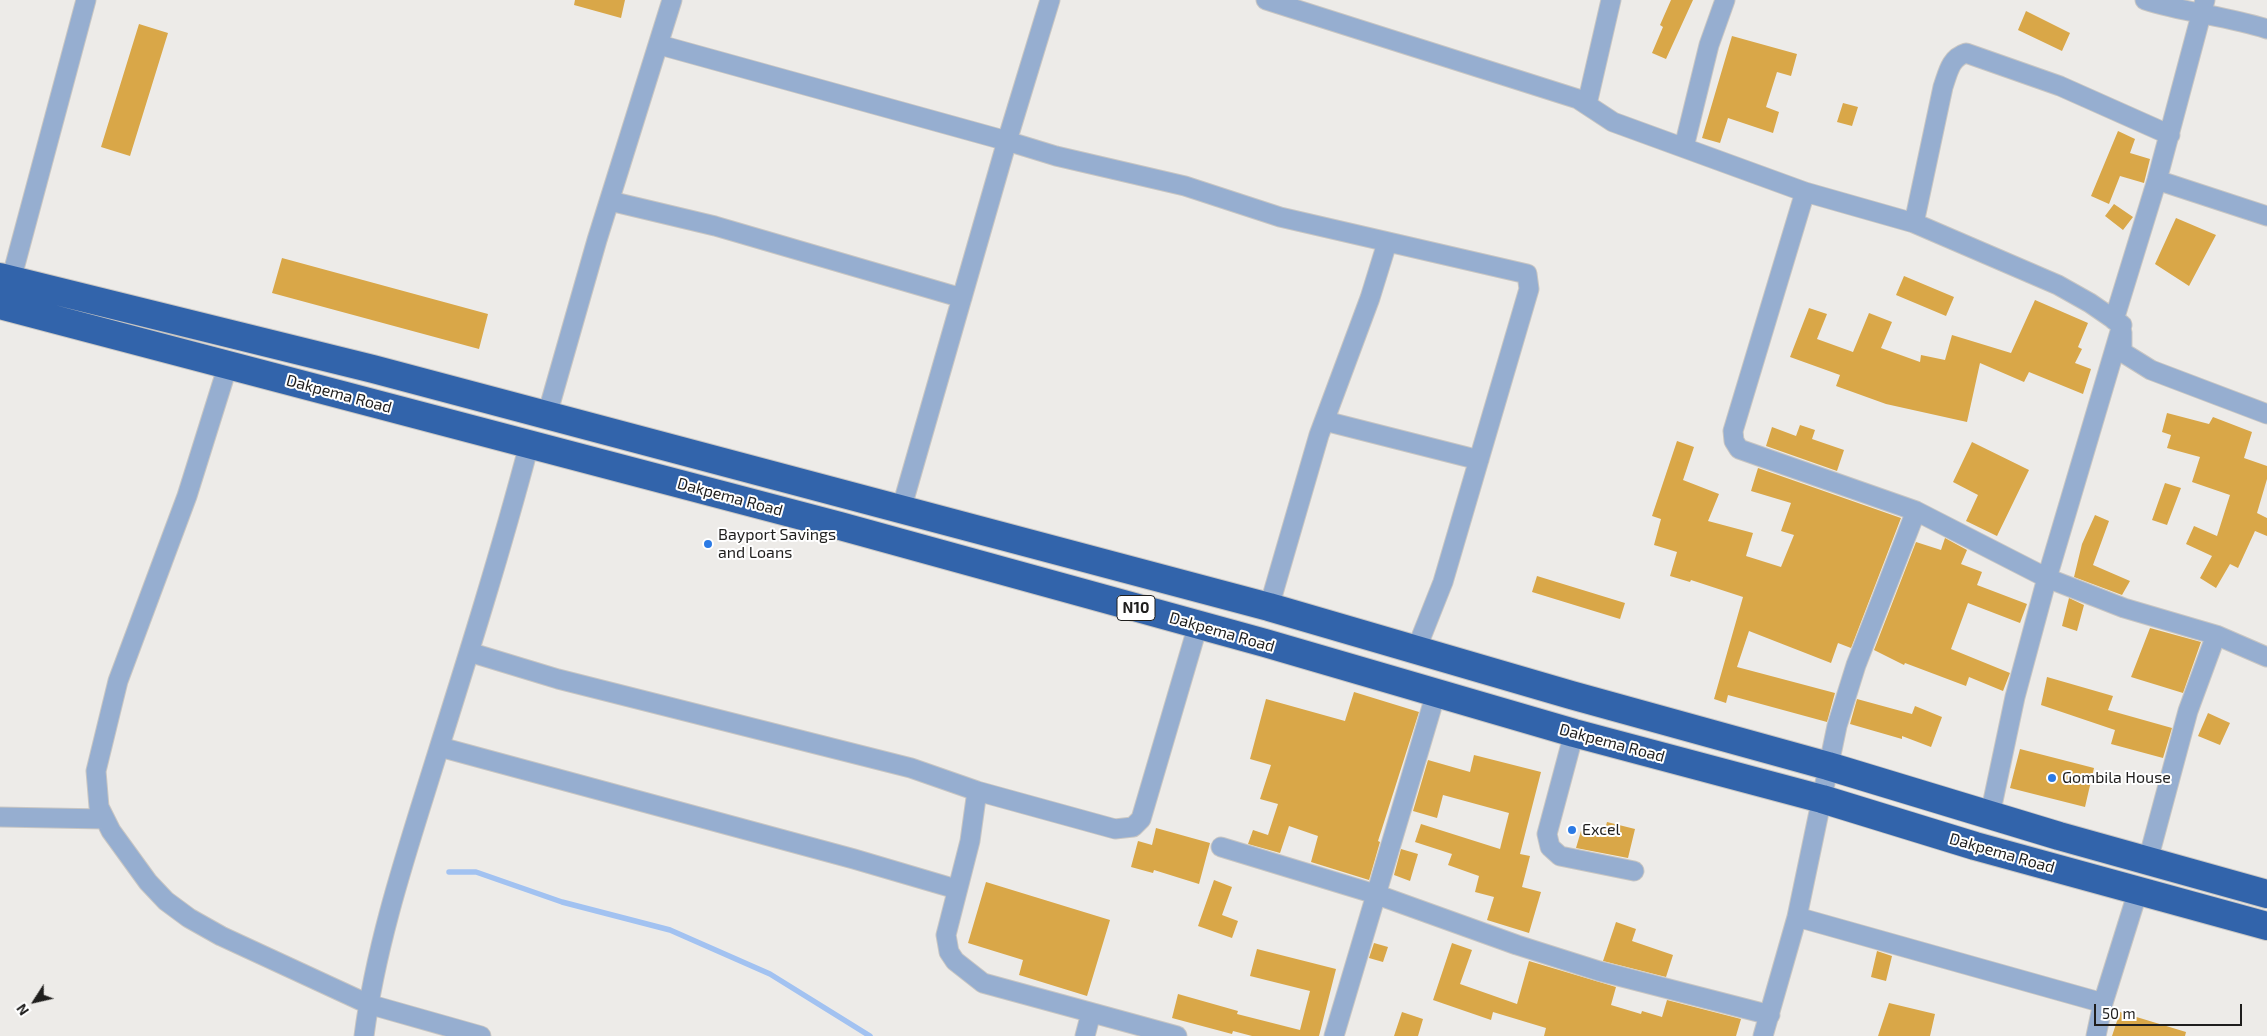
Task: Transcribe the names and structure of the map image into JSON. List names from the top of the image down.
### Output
{
  "streets": {
    "highway": ["Dakpema Road", "N10"]
  },
  "places": ["Bayport Savings and Loans", "Gombila House", "Excel"],
  "scale_bar": "50 m",
  "north": "bottom left"
}
